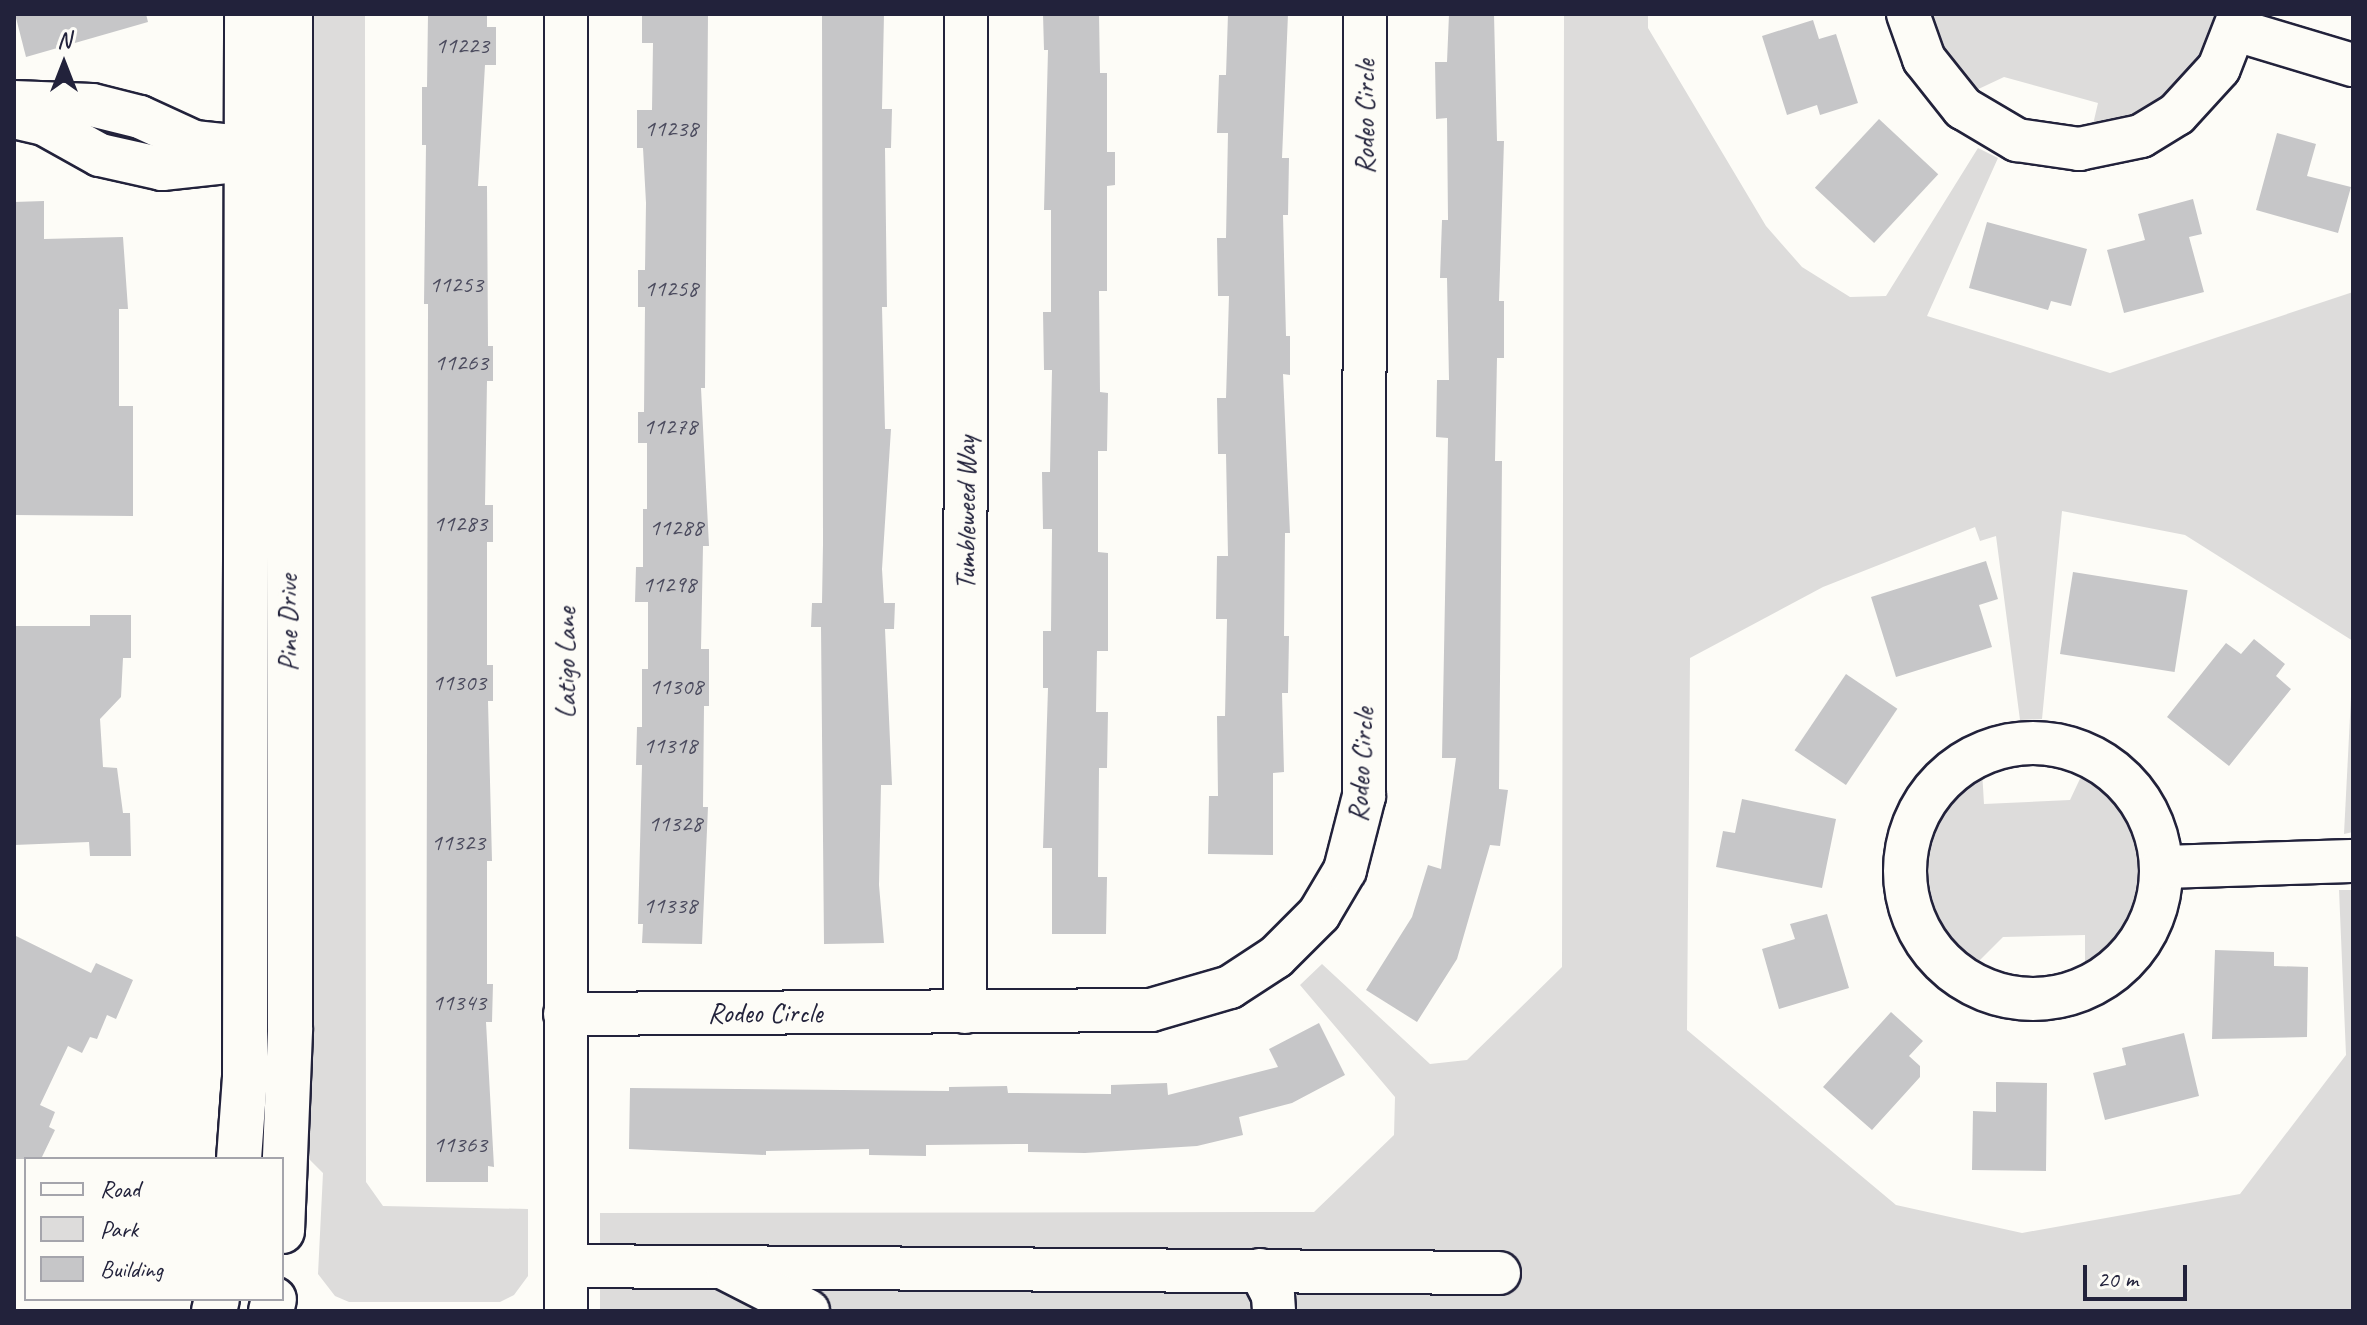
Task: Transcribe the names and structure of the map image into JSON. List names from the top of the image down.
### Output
{
  "streets": {
    "main road": ["Pine Drive"],
    "street": ["Rodeo Circle", "Tumbleweed Way", "Latigo Lane"]
  },
  "crossings": [
    ["Rodeo Circle", "Tumbleweed Way"],
    ["Rodeo Circle", "Latigo Lane"]
  ],
  "house_numbers": [
    "11223",
    "11238",
    "11253",
    "11258",
    "11263",
    "11278",
    "11283",
    "11288",
    "11298",
    "11303",
    "11308",
    "11318",
    "11328",
    "11323",
    "11338",
    "11343",
    "11363"
  ],
  "legend": ["Road", "Park", "Building"],
  "scale_bar": "20 m",
  "north": "top"
}
